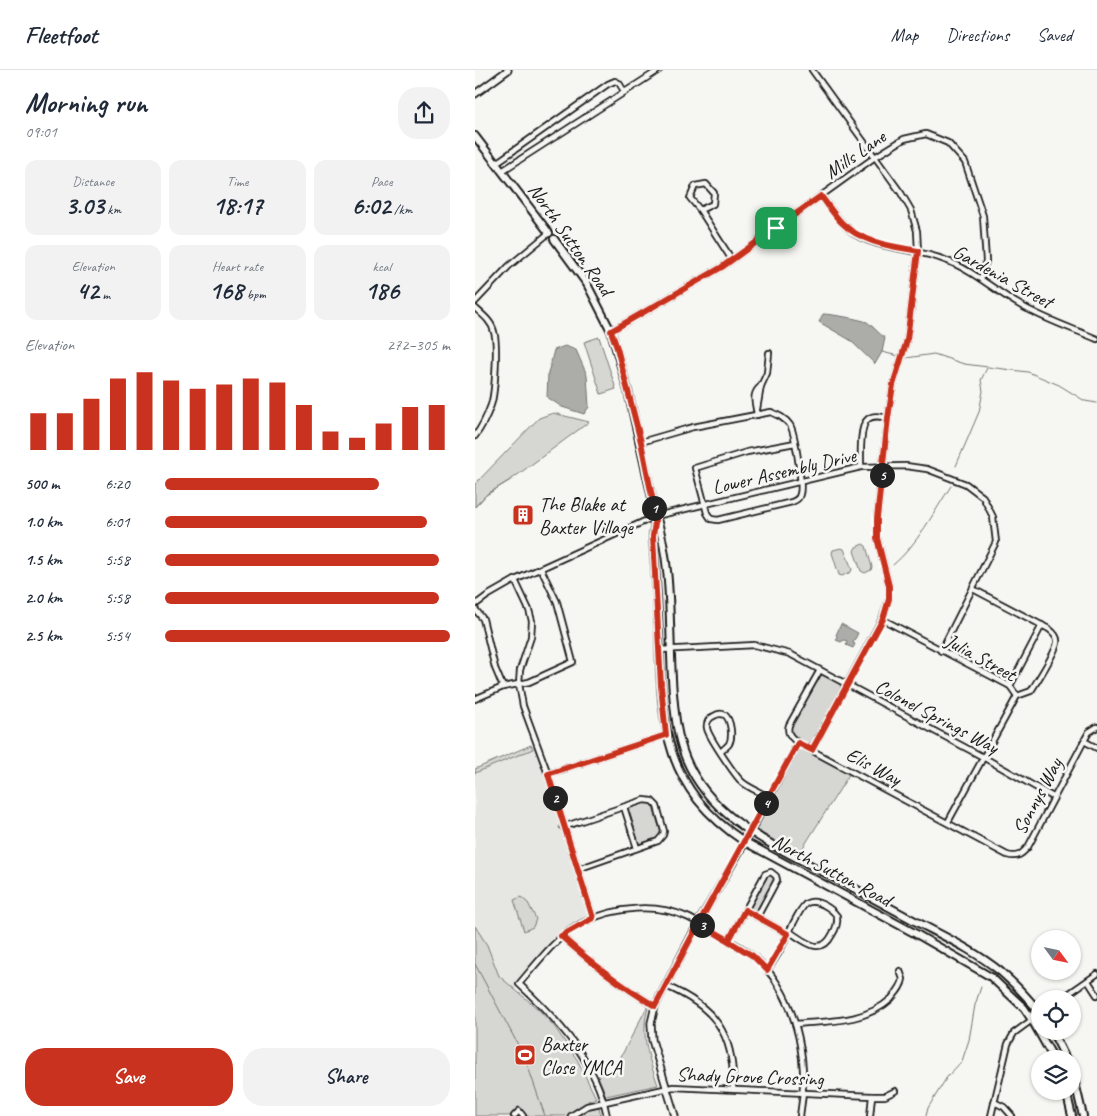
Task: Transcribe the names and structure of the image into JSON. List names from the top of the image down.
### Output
{
  "streets": {
    "main road": ["North Sutton Road"],
    "street": [
      "Mills Lane",
      "Gardenia Street",
      "Lower Assembly Drive",
      "Julia Street",
      "Colonel Springs Way",
      "Elis Way",
      "Sonnys Way",
      "Shady Grove Crossing"
    ]
  },
  "crossings": [
    ["Mills Lane", "North Sutton Road"],
    ["Mills Lane", "Gardenia Street"],
    ["North Sutton Road", "Lower Assembly Drive"],
    ["North Sutton Road", "Colonel Springs Way"],
    ["Lower Assembly Drive", "Julia Street"],
    ["Colonel Springs Way", "Sonnys Way"],
    ["Elis Way", "Sonnys Way"]
  ],
  "places": {
    "building": ["The Blake at Baxter Village"],
    "sports": ["Baxter Close YMCA"]
  },
  "north": "bottom right",
  "page": {
    "header": "Fleetfoot",
    "nav": ["Map", "Directions", "Saved"],
    "heading": ["Morning run", "09:01"],
    "stats": [
      ["Distance", "3.03 km"],
      ["Time", "18:17"],
      ["Pace", "6:02 /km"],
      ["Elevation", "42 m"],
      ["Heart rate", "168 bpm"],
      ["kcal", "186"]
    ],
    "chart": ["Elevation", "272–305 m"],
    "pins": [
      "5",
      "1",
      "2",
      "4",
      "3"
    ],
    "list": [
      {
        "name": "500 m",
        "note": "6:20"
      },
      {
        "name": "1.0 km",
        "note": "6:01"
      },
      {
        "name": "1.5 km",
        "note": "5:58"
      },
      {
        "name": "2.0 km",
        "note": "5:58"
      },
      {
        "name": "2.5 km",
        "note": "5:54"
      }
    ],
    "buttons": ["Save", "Share"]
  }
}
